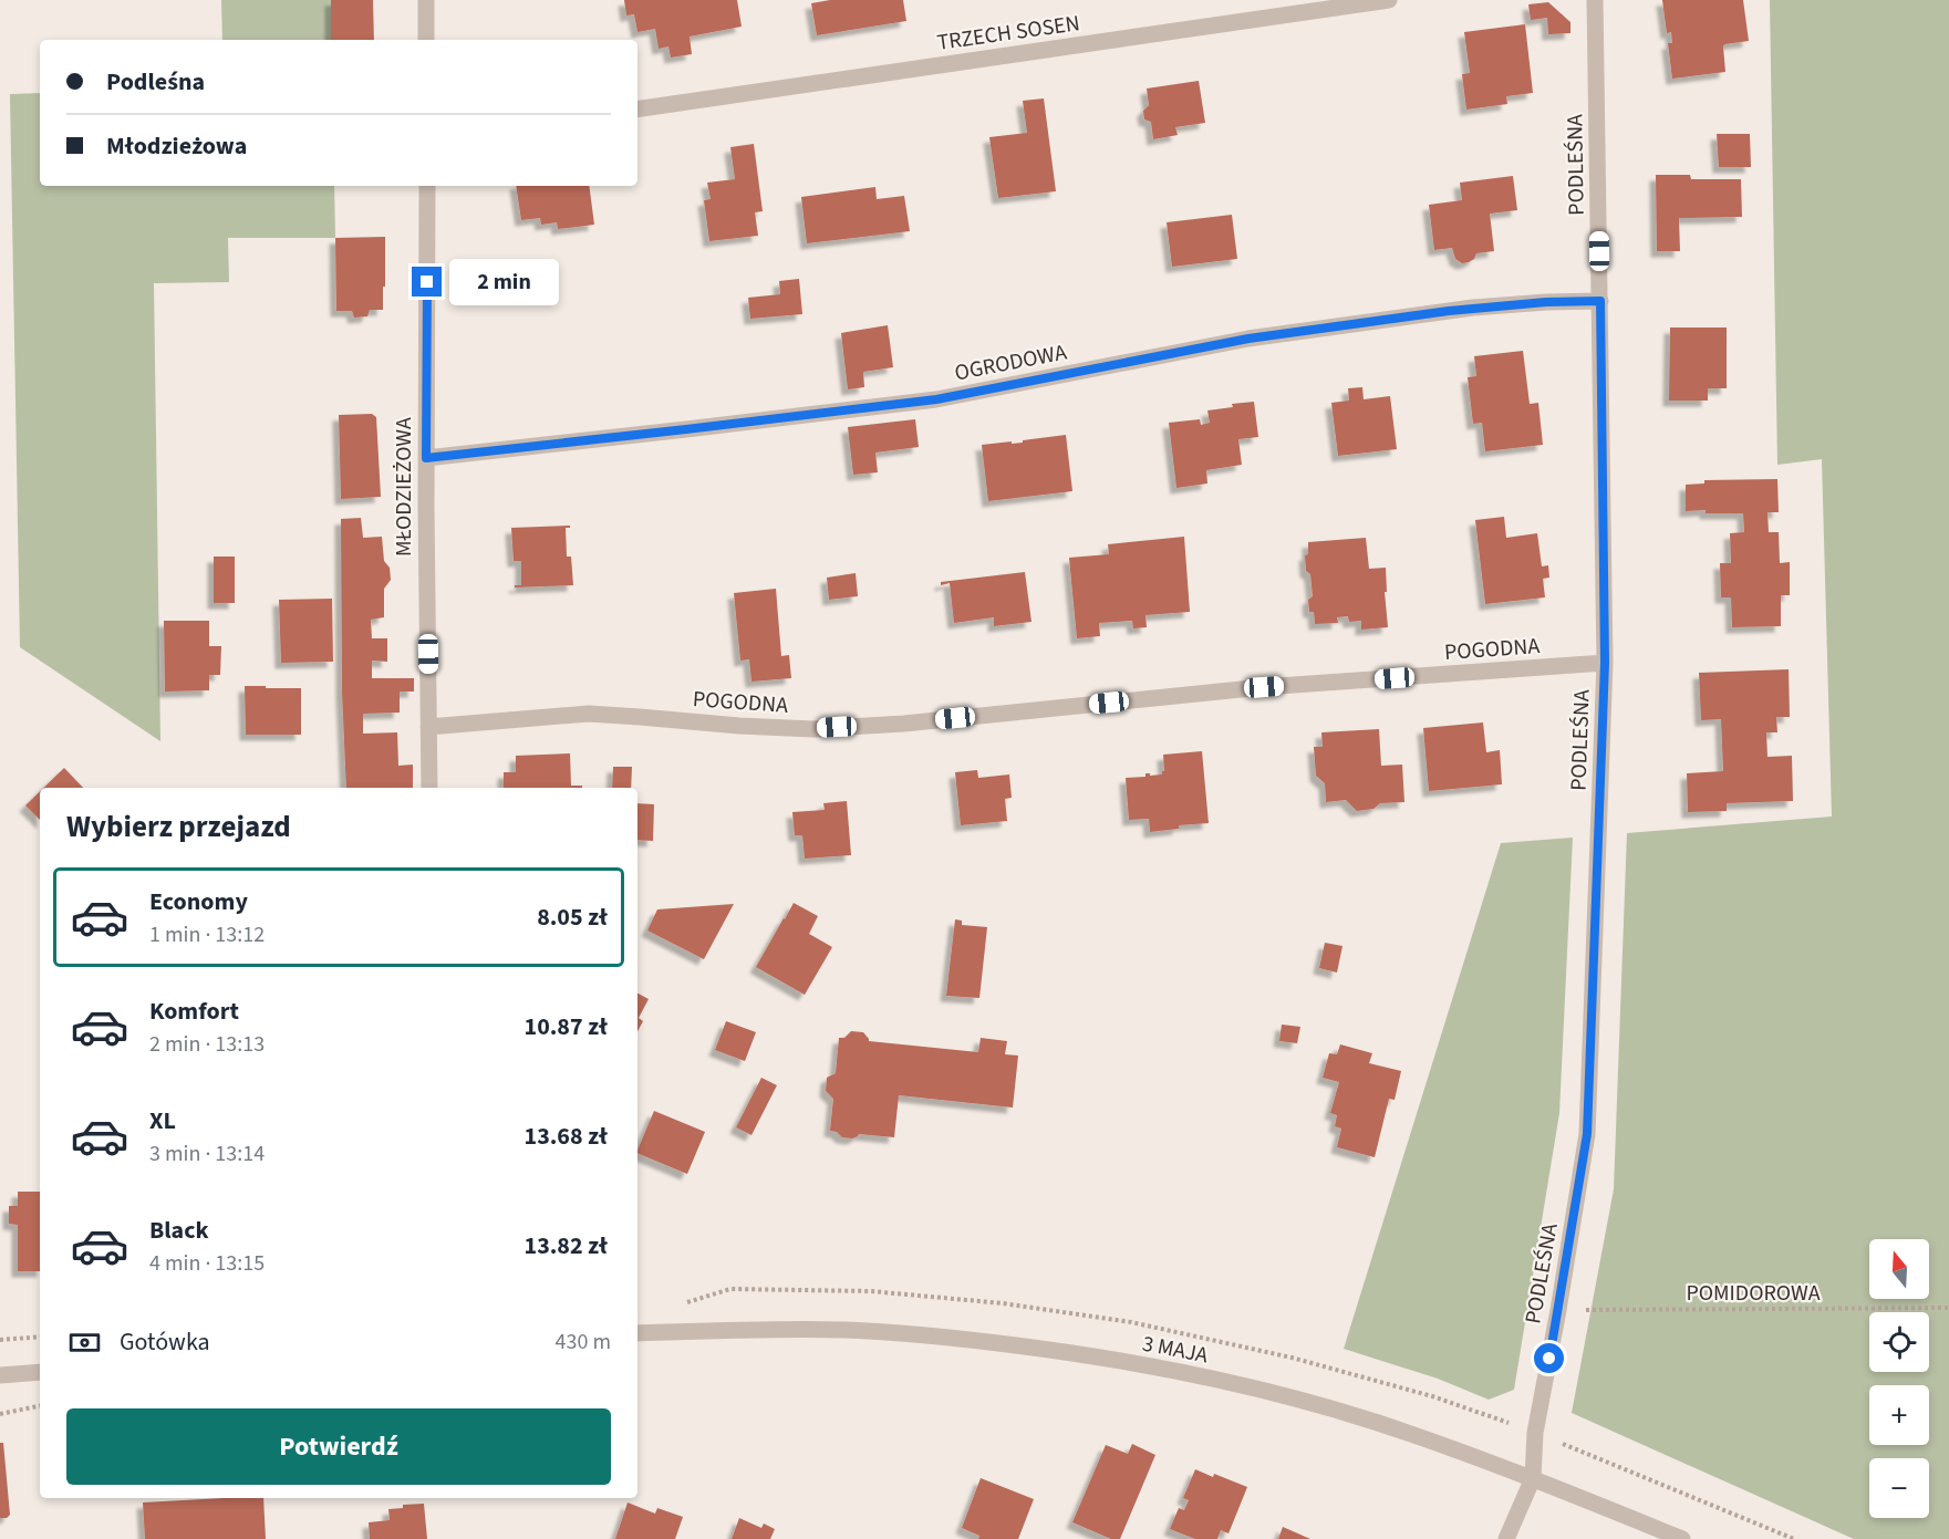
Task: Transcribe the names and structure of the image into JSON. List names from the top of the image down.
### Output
{
  "streets": {
    "street": [
      "TRZECH SOSEN",
      "PODLEŚNA",
      "OGRODOWA",
      "MŁODZIEŻOWA",
      "POGODNA",
      "3 MAJA"
    ],
    "path": ["POMIDOROWA"]
  },
  "crossings": [
    ["PODLEŚNA", "OGRODOWA"],
    ["PODLEŚNA", "POGODNA"],
    ["PODLEŚNA", "POMIDOROWA"],
    ["PODLEŚNA", "3 MAJA"],
    ["OGRODOWA", "MŁODZIEŻOWA"],
    ["MŁODZIEŻOWA", "POGODNA"]
  ],
  "north": "top",
  "page": {
    "banner": ["Podleśna", "Młodzieżowa"],
    "bubble": "2 min",
    "heading": "Wybierz przejazd",
    "list": [
      {
        "name": "Economy",
        "note": "1 min · 13:12",
        "value": "8.05 zł"
      },
      {
        "name": "Komfort",
        "note": "2 min · 13:13",
        "value": "10.87 zł"
      },
      {
        "name": "XL",
        "note": "3 min · 13:14",
        "value": "13.68 zł"
      },
      {
        "name": "Black",
        "note": "4 min · 13:15",
        "value": "13.82 zł"
      }
    ],
    "map_buttons": ["+", "−"],
    "pay": ["Gotówka", "430 m"],
    "buttons": "Potwierdź"
  }
}
